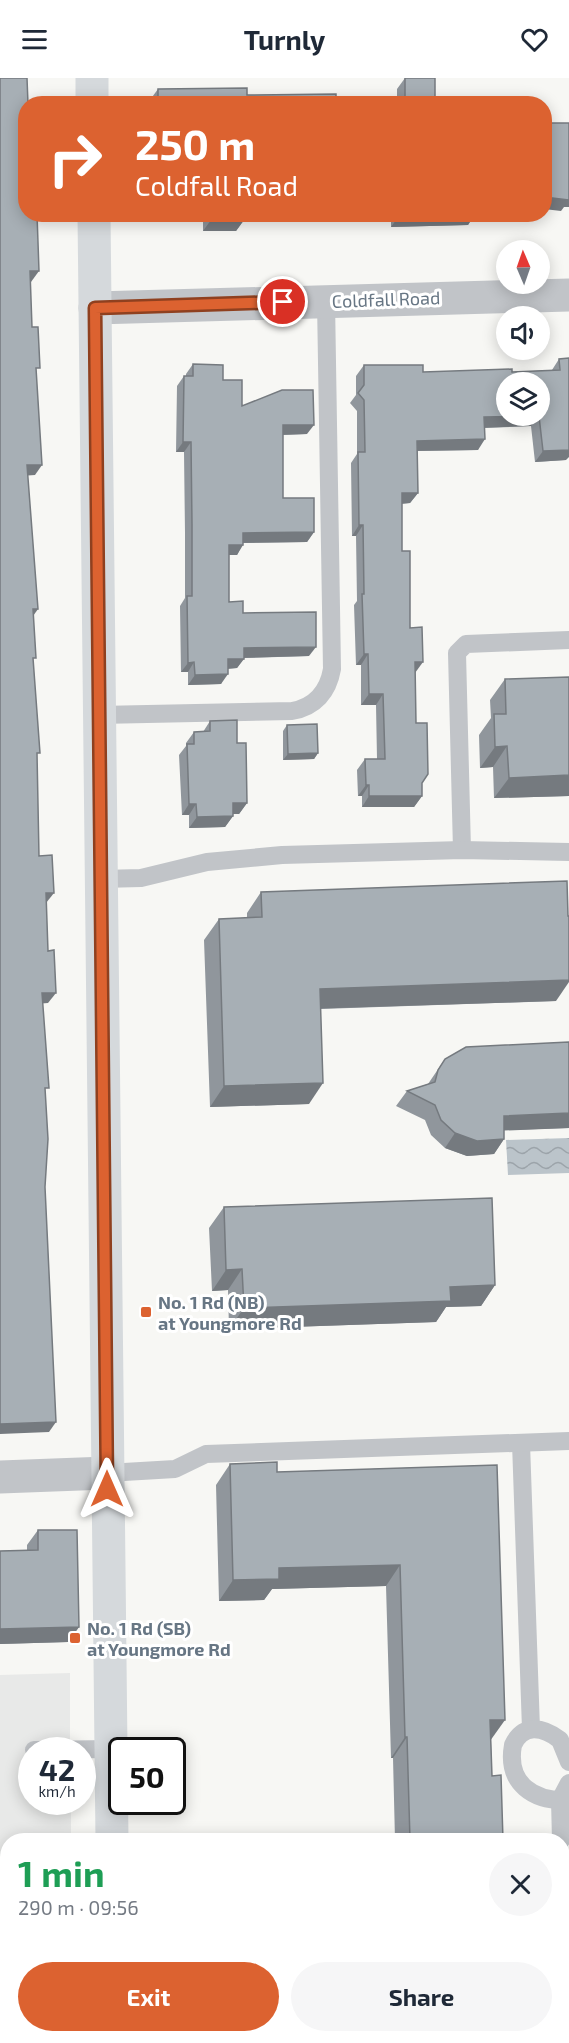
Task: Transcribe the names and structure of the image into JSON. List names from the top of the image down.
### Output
{
  "streets": {
    "street": ["Coldfall Road"]
  },
  "places": {
    "transit": ["No. 1 Rd (NB) at Youngmore Rd", "No. 1 Rd (SB) at Youngmore Rd"]
  },
  "north": "top",
  "page": {
    "header": "Turnly",
    "turn": ["250 m", "Coldfall Road"],
    "speed": "42 km/h",
    "limit": "50",
    "heading": ["1 min", "290 m · 09:56"],
    "buttons": ["Exit", "Share"]
  }
}
